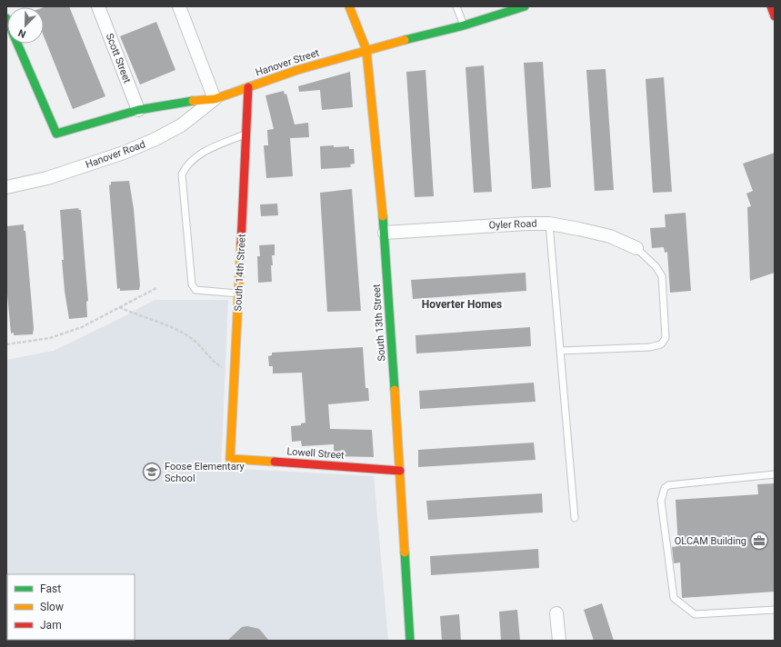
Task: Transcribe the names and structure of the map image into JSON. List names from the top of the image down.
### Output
{
  "streets": {
    "street": [
      "Scott Street",
      "Hanover Street",
      "Hanover Road",
      "Oyler Road",
      "South 14th Street",
      "South 13th Street",
      "Lowell Street"
    ]
  },
  "crossings": [
    ["Scott Street", "Hanover Street"],
    ["Hanover Street", "Hanover Road"],
    ["Hanover Street", "South 14th Street"],
    ["Hanover Street", "South 13th Street"],
    ["Oyler Road", "South 13th Street"],
    ["South 14th Street", "Lowell Street"],
    ["South 13th Street", "Lowell Street"]
  ],
  "districts": ["Hoverter Homes"],
  "places": {
    "school or university": ["Foose Elementary School"],
    "office": ["OLCAM Building"]
  },
  "legend": ["Fast", "Slow", "Jam"],
  "north": "bottom left"
}
